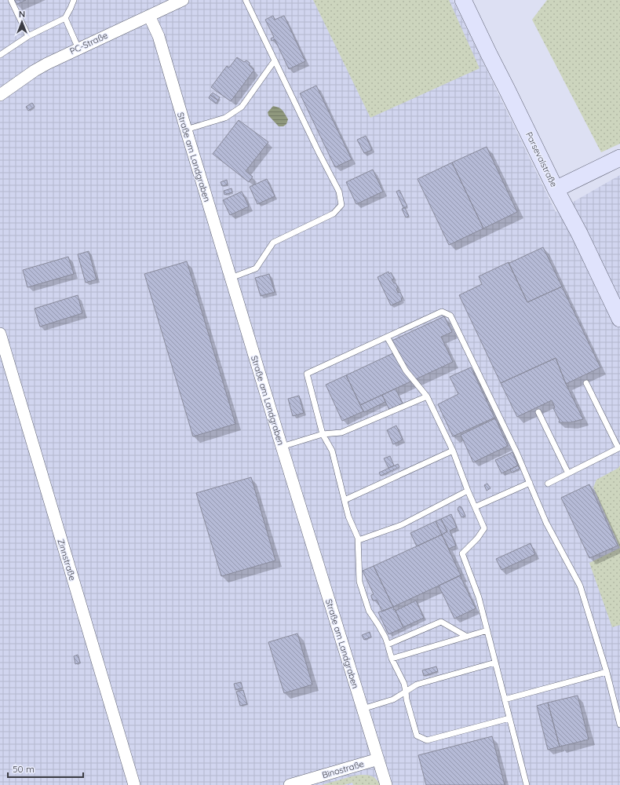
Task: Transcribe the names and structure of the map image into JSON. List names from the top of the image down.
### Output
{
  "streets": {
    "street": [
      "PC-Straße",
      "Straße am Landgraben",
      "Parsevalstraße",
      "Zinnstraße",
      "Binostraße"
    ]
  },
  "crossings": [
    ["PC-Straße", "Straße am Landgraben"],
    ["Straße am Landgraben", "Binostraße"]
  ],
  "scale_bar": "50 m",
  "north": "top"
}
